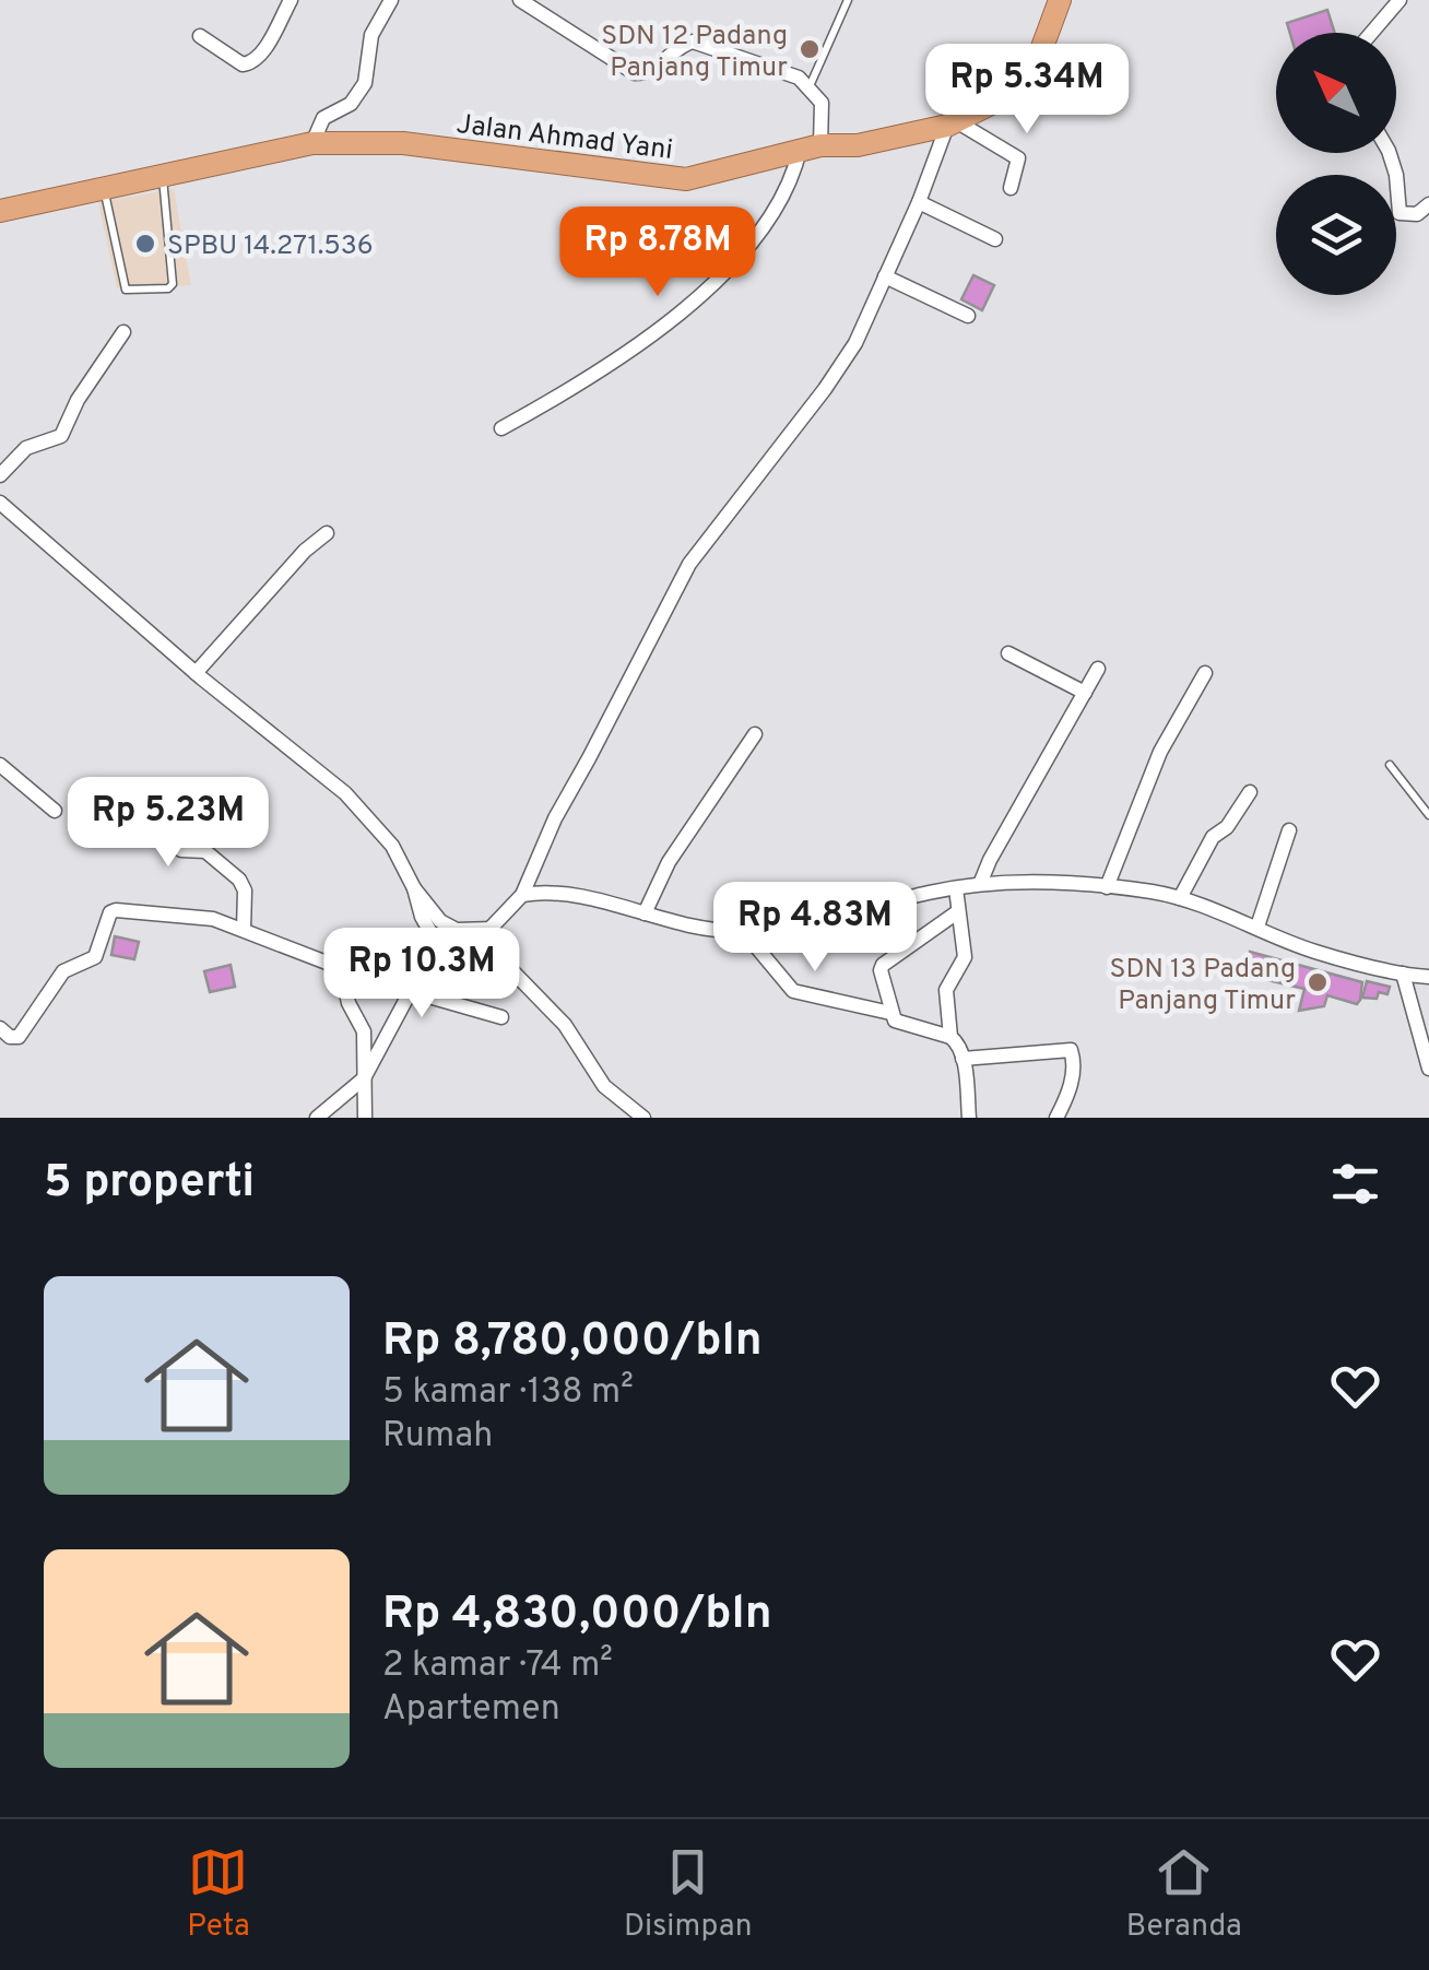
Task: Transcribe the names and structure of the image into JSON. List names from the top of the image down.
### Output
{
  "streets": {
    "highway": ["Jalan Ahmad Yani"]
  },
  "places": ["SDN 12 Padang Panjang Timur", "SPBU 14.271.536", "SDN 13 Padang Panjang Timur"],
  "north": "top left",
  "page": {
    "price": [
      "Rp 5.34M",
      "Rp 8.78M",
      "Rp 5.23M",
      "Rp 4.83M",
      "Rp 10.3M"
    ],
    "heading": "5 properti",
    "list": [
      {
        "name": "Rp 8,780,000/bln",
        "note": "5 kamar · 138 m² · Rumah"
      },
      {
        "name": "Rp 4,830,000/bln",
        "note": "2 kamar · 74 m² · Apartemen"
      }
    ],
    "tabs": ["Peta", "Disimpan", "Beranda"]
  }
}
